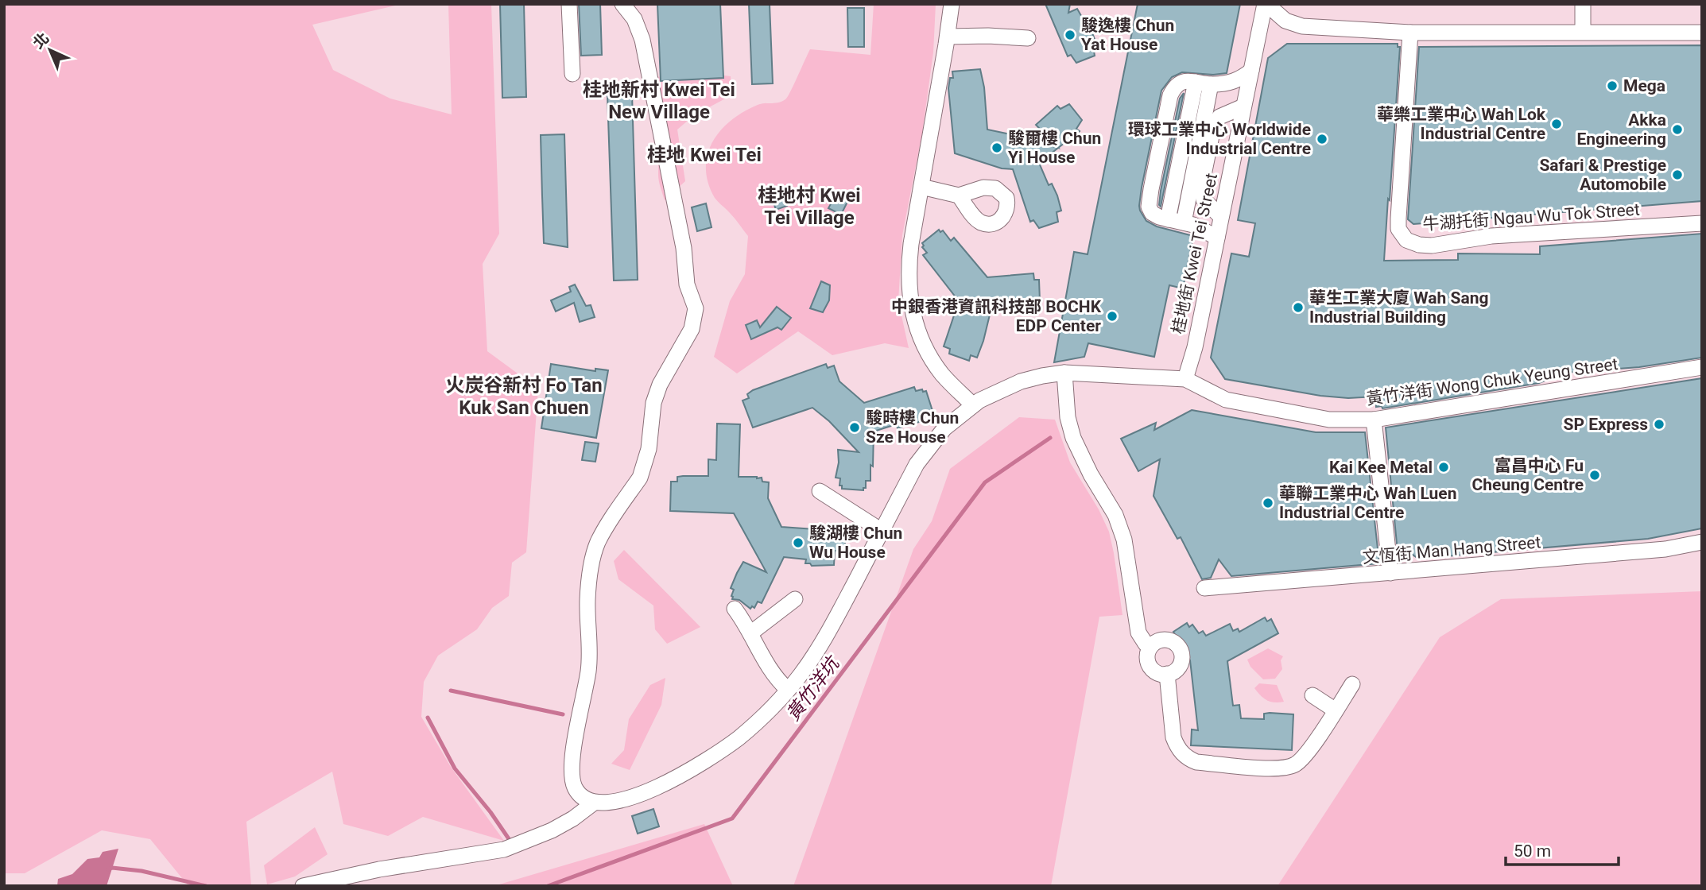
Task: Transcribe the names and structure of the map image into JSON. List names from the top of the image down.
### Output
{
  "streets": {
    "street": [
      "牛湖托街 Ngau Wu Tok Street",
      "桂地街 Kwei Tei Street",
      "黃竹洋街 Wong Chuk Yeung Street",
      "文恆街 Man Hang Street"
    ]
  },
  "crossings": [
    ["桂地街 Kwei Tei Street", "黃竹洋街 Wong Chuk Yeung Street"]
  ],
  "districts": [
    "桂地新村 Kwei Tei New Village",
    "桂地 Kwei Tei",
    "桂地村 Kwei Tei Village",
    "火炭谷新村 Fo Tan Kuk San Chuen"
  ],
  "water": ["黃竹洋坑"],
  "places": [
    "駿逸樓 Chun Yat House",
    "Mega",
    "華樂工業中心 Wah Lok Industrial Centre",
    "Akka Engineering",
    "環球工業中心 Worldwide Industrial Centre",
    "駿爾樓 Chun Yi House",
    "Safari & Prestige Automobile",
    "華生工業大廈 Wah Sang Industrial Building",
    "中銀香港資訊科技部 BOCHK EDP Center",
    "SP Express",
    "駿時樓 Chun Sze House",
    "Kai Kee Metal",
    "富昌中心 Fu Cheung Centre",
    "華聯工業中心 Wah Luen Industrial Centre",
    "駿湖樓 Chun Wu House"
  ],
  "scale_bar": "50 m",
  "north": "top left"
}
